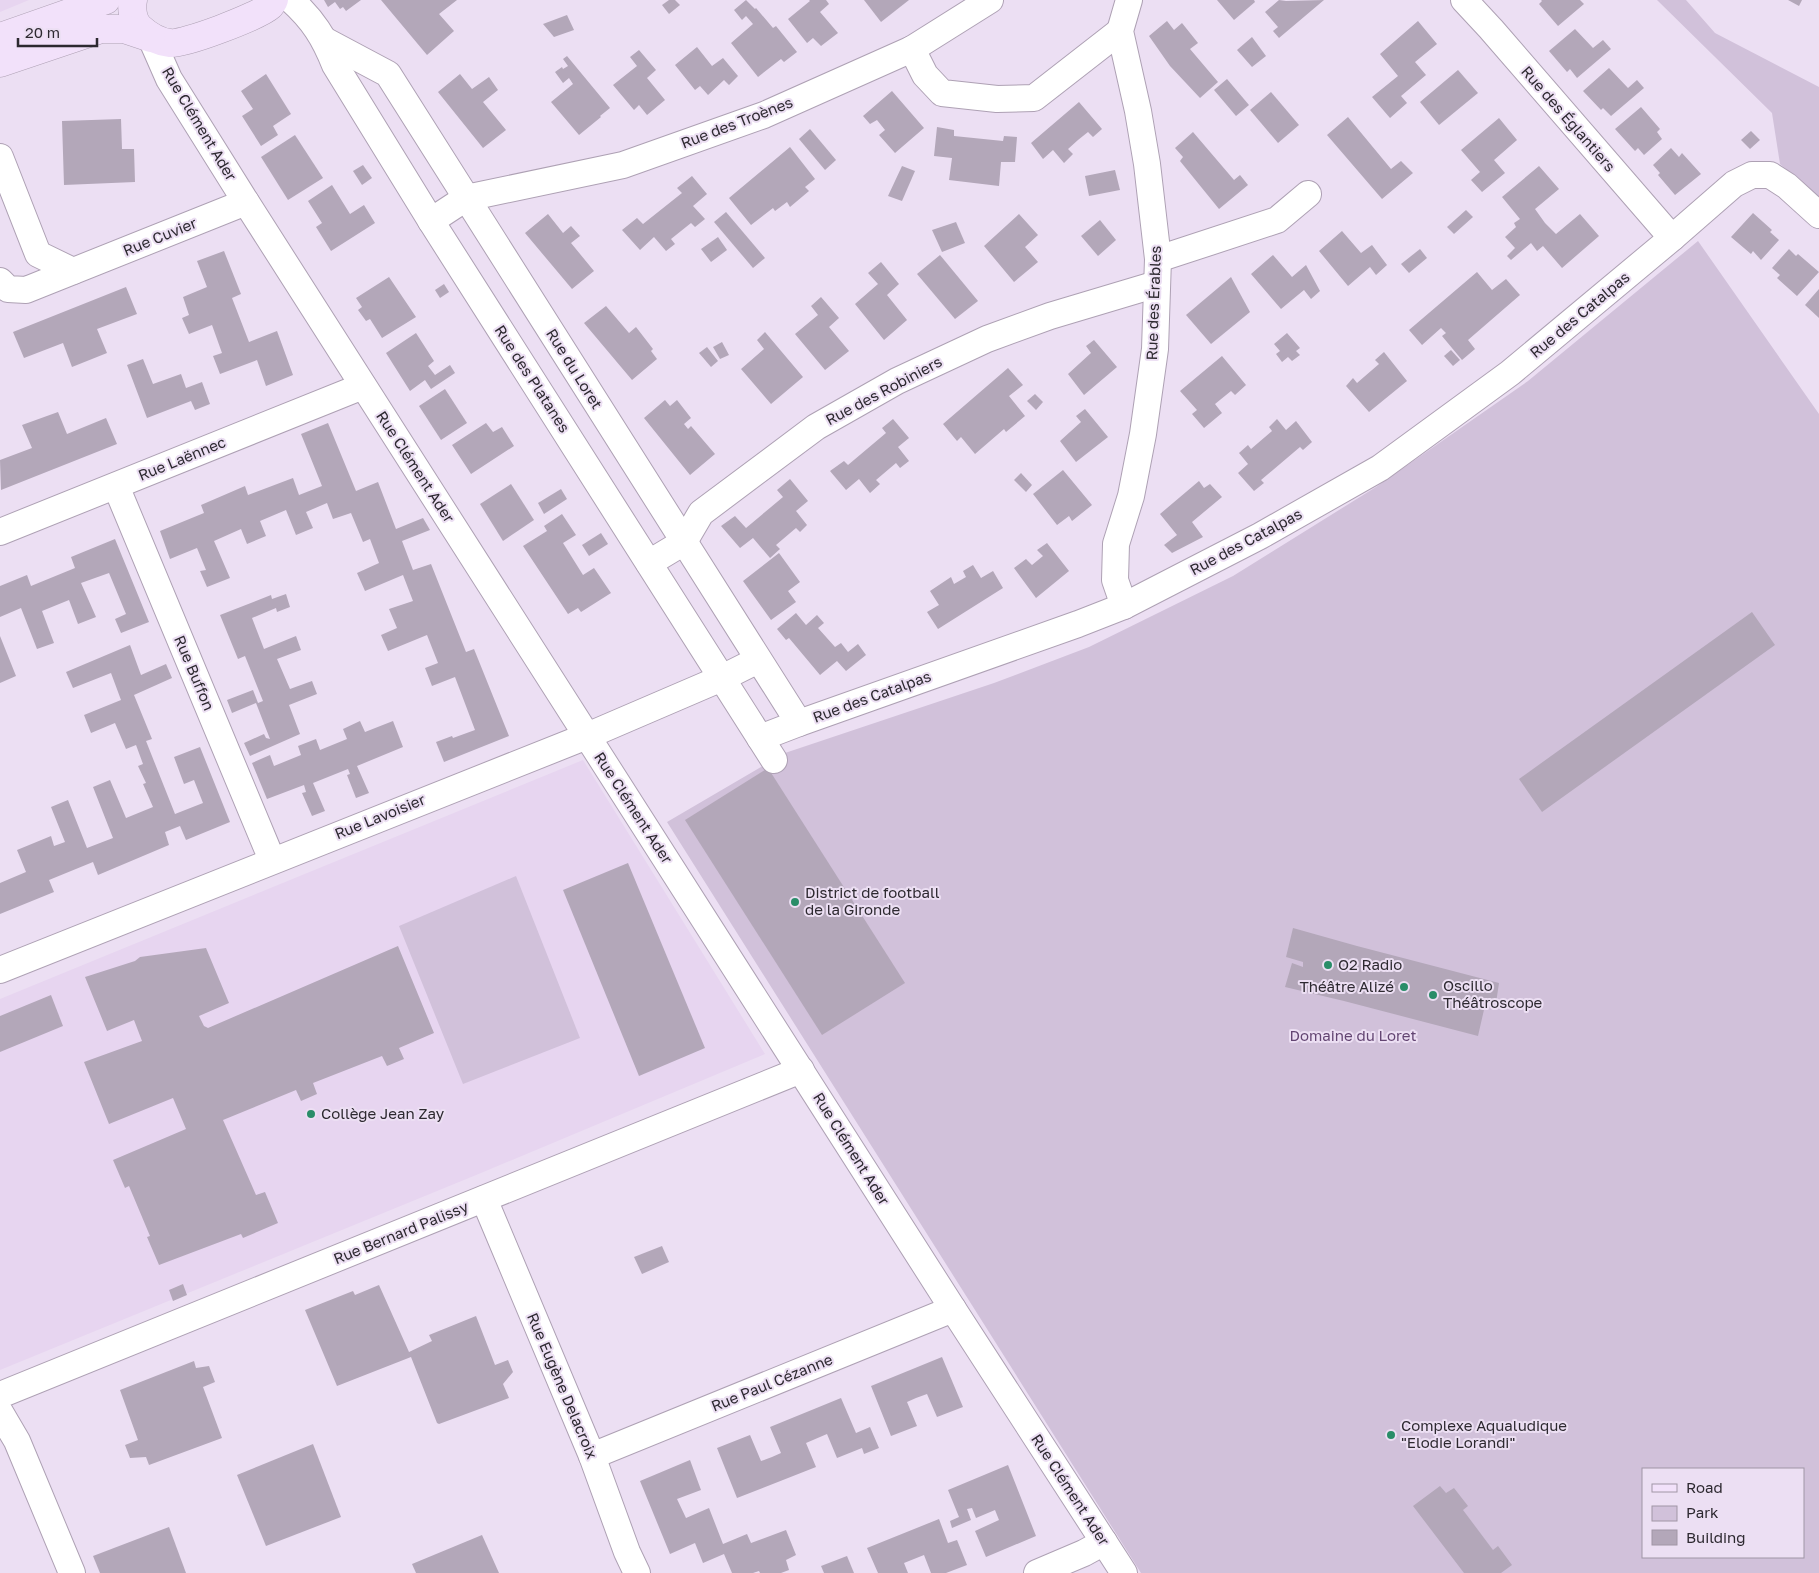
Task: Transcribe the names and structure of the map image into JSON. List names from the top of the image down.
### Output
{
  "streets": {
    "street": [
      "Rue des Églantiers",
      "Rue des Troènes",
      "Rue Clément Ader",
      "Rue Cuvier",
      "Rue des Érables",
      "Rue des Catalpas",
      "Rue du Loret",
      "Rue des Platanes",
      "Rue des Robiniers",
      "Rue Laënnec",
      "Rue Buffon",
      "Rue Lavoisier",
      "Rue Bernard Palissy",
      "Rue Paul Cézanne",
      "Rue Eugène Delacroix"
    ]
  },
  "crossings": [
    ["Rue des Églantiers", "Rue des Catalpas"],
    ["Rue des Troènes", "Rue du Loret"],
    ["Rue Clément Ader", "Rue Cuvier"],
    ["Rue Clément Ader", "Rue Laënnec"],
    ["Rue Clément Ader", "Rue Lavoisier"],
    ["Rue Clément Ader", "Rue Bernard Palissy"],
    ["Rue Clément Ader", "Rue Paul Cézanne"],
    ["Rue des Érables", "Rue des Catalpas"],
    ["Rue des Érables", "Rue des Robiniers"],
    ["Rue des Catalpas", "Rue du Loret"],
    ["Rue des Catalpas", "Rue des Platanes"],
    ["Rue du Loret", "Rue des Platanes"],
    ["Rue du Loret", "Rue des Robiniers"],
    ["Rue du Loret", "Rue Lavoisier"],
    ["Rue des Platanes", "Rue des Robiniers"],
    ["Rue des Platanes", "Rue Lavoisier"],
    ["Rue Laënnec", "Rue Buffon"],
    ["Rue Buffon", "Rue Lavoisier"],
    ["Rue Bernard Palissy", "Rue Eugène Delacroix"],
    ["Rue Paul Cézanne", "Rue Eugène Delacroix"]
  ],
  "parks": ["Domaine du Loret"],
  "places": [
    "District de football de la Gironde",
    "O2 Radio",
    "Théâtre Alizé",
    "Oscillo Théâtroscope",
    "Collège Jean Zay",
    "Complexe Aqualudique \"Elodie Lorandi\""
  ],
  "legend": ["Road", "Park", "Building"],
  "scale_bar": "20 m"
}
